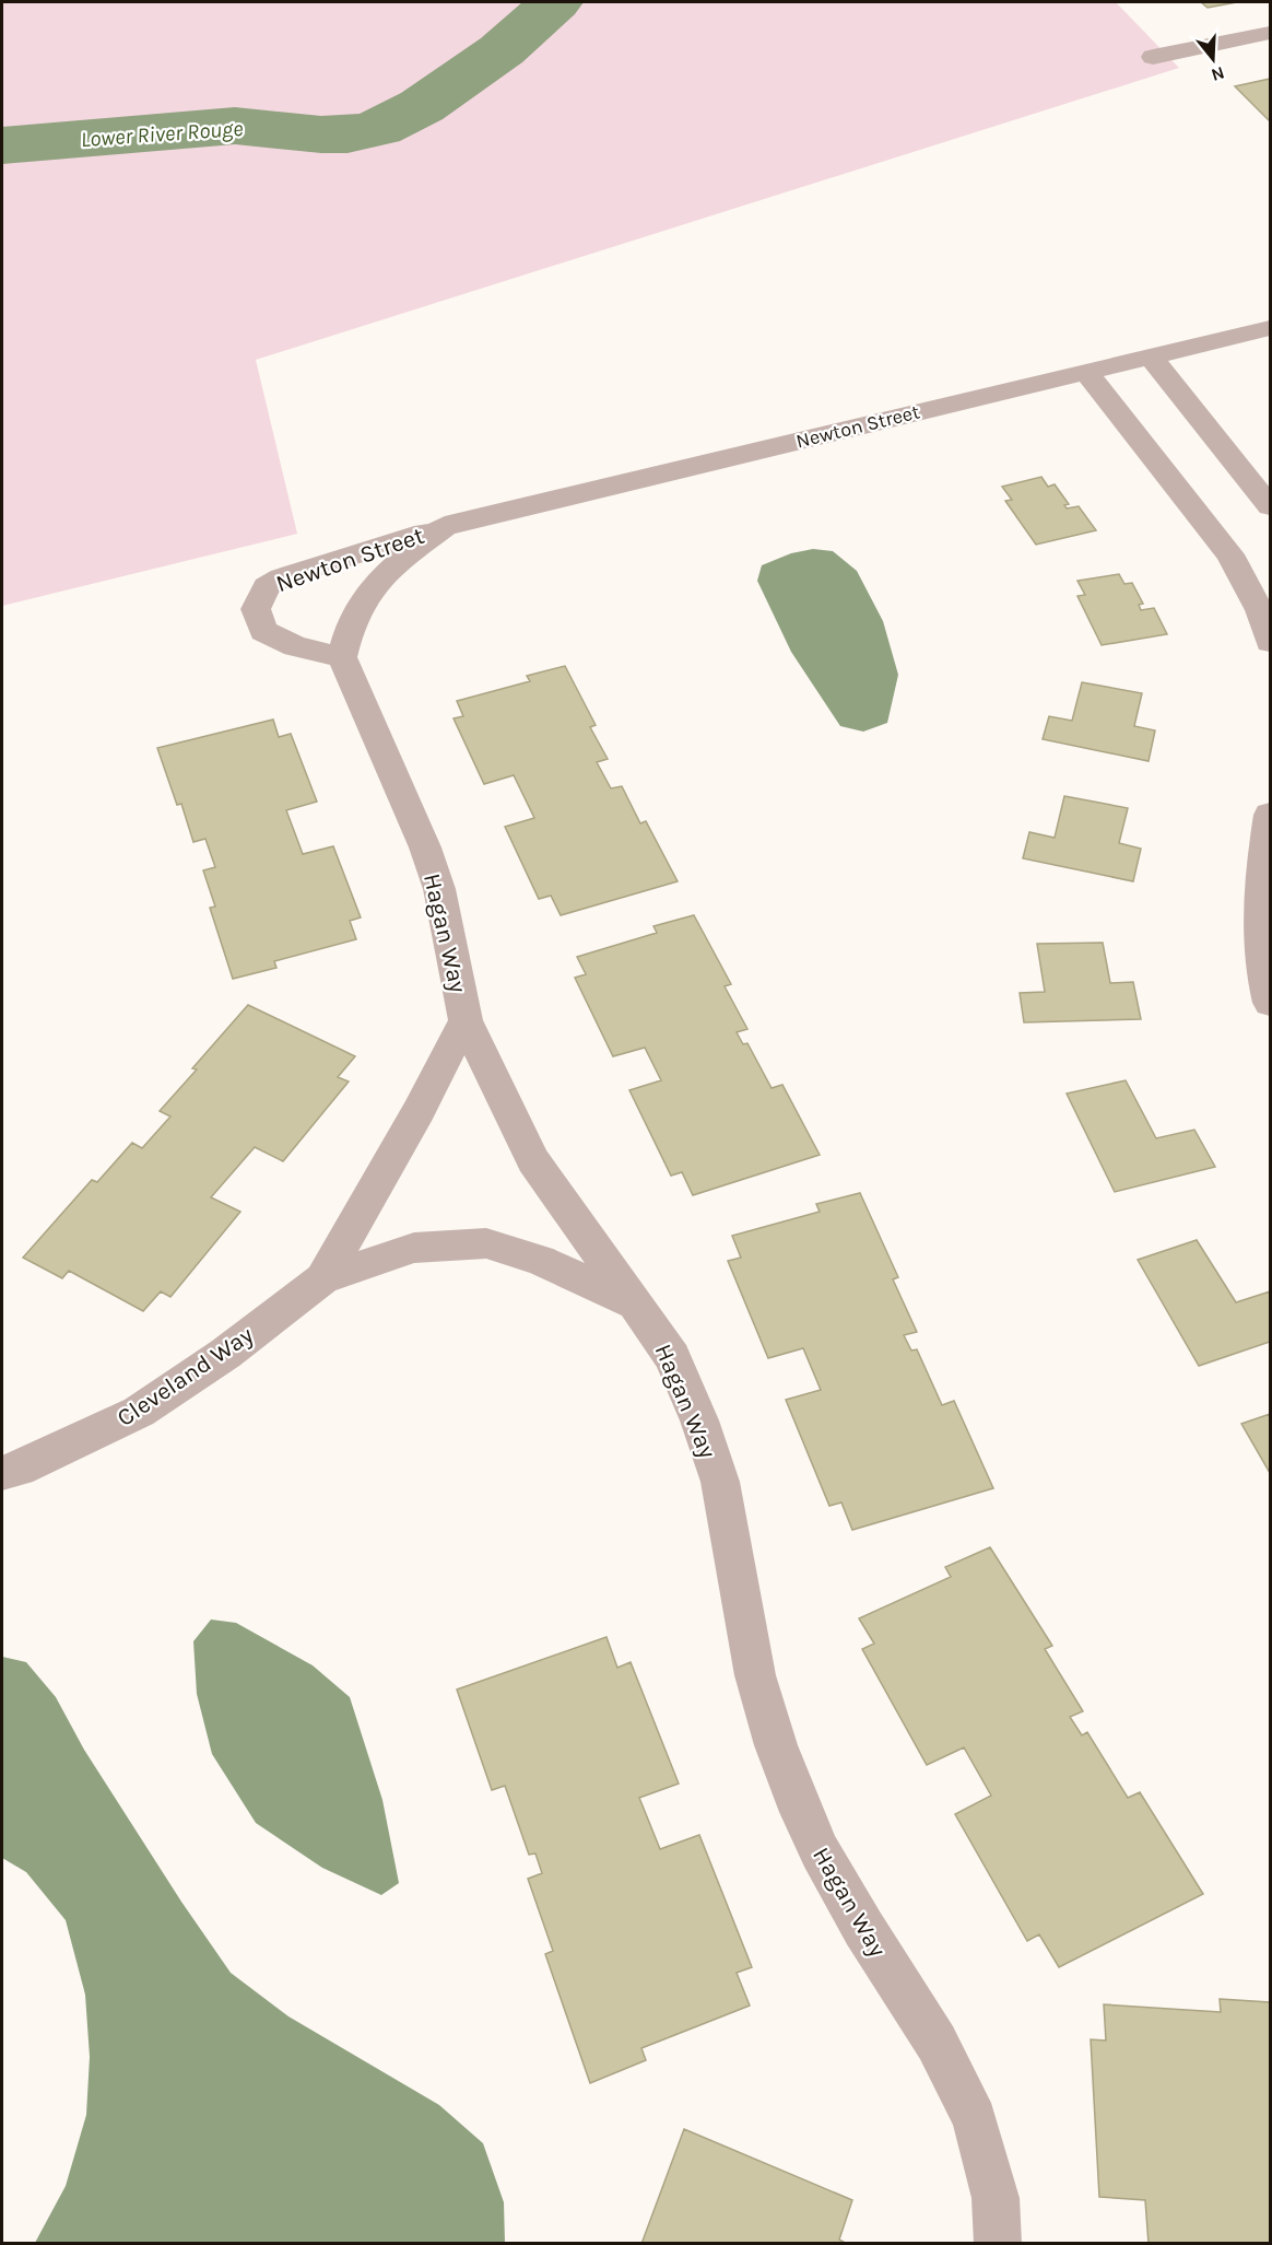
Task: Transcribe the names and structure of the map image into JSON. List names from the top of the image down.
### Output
{
  "streets": {
    "street": ["Newton Street", "Hagan Way", "Cleveland Way"]
  },
  "crossings": [
    ["Newton Street", "Hagan Way"],
    ["Hagan Way", "Cleveland Way"]
  ],
  "water": ["Lower River Rouge"],
  "north": "bottom"
}
